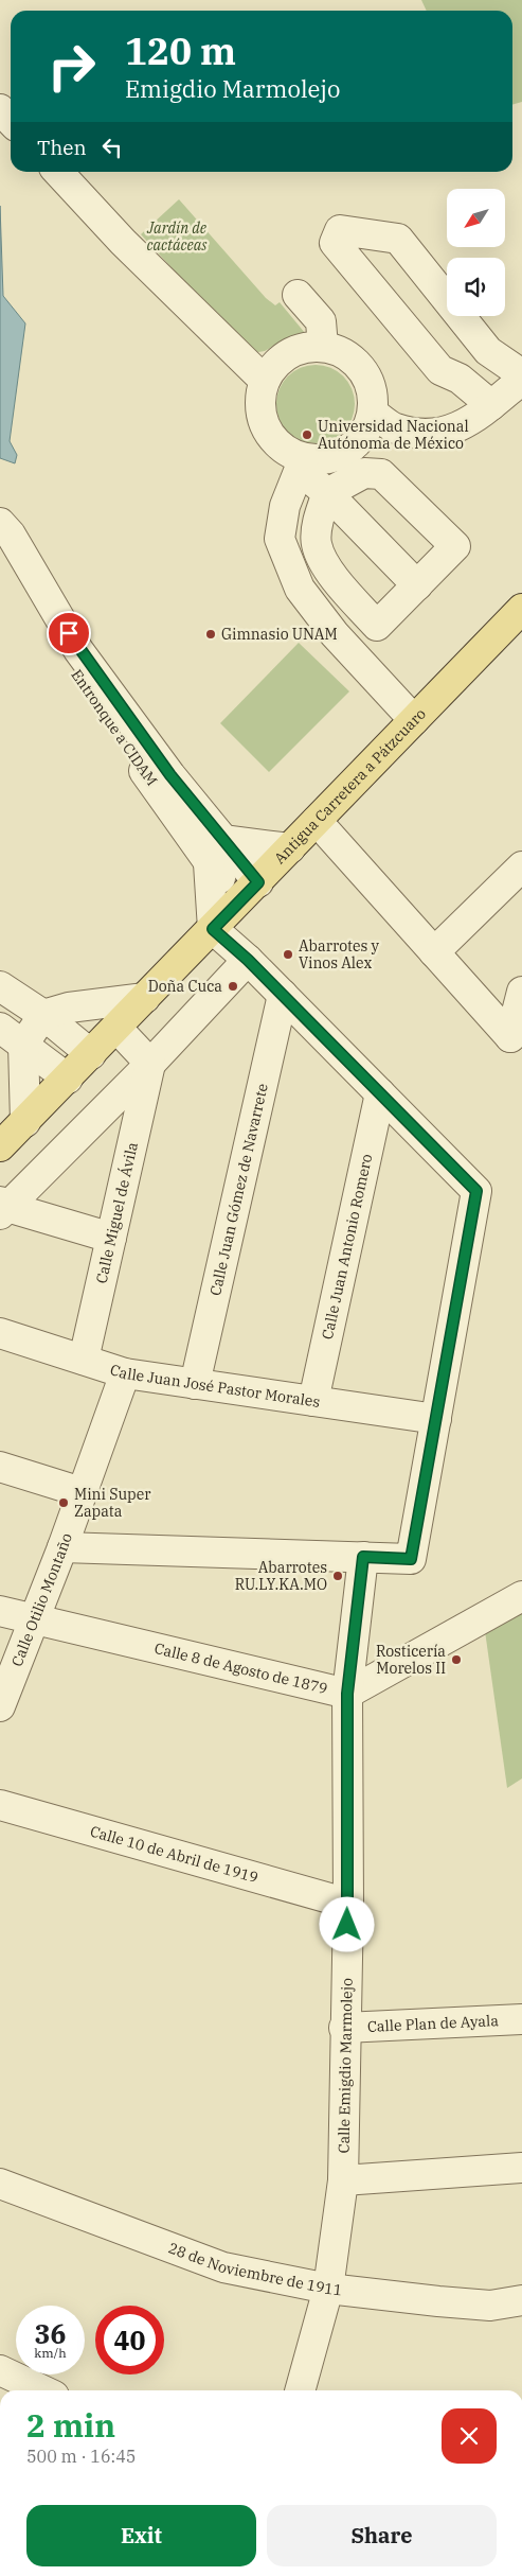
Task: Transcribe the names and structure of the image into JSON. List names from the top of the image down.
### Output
{
  "streets": {
    "main road": ["Antigua Carretera a Pátzcuaro"],
    "street": [
      "Entronque a CIDAM",
      "Calle Juan Gómez de Navarrete",
      "Calle Miguel de Ávila",
      "Calle Juan Antonio Romero",
      "Calle Juan José Pastor Morales",
      "Calle Otilio Montaño",
      "Calle 8 de Agosto de 1879",
      "Calle 10 de Abril de 1919",
      "Calle Plan de Ayala",
      "Calle Emigdio Marmolejo",
      "28 de Noviembre de 1911"
    ]
  },
  "crossings": [
    ["Entronque a CIDAM", "Antigua Carretera a Pátzcuaro"],
    ["Calle Juan Gómez de Navarrete", "Calle Juan José Pastor Morales"],
    ["Calle Miguel de Ávila", "Calle Juan José Pastor Morales"],
    ["Calle Juan Antonio Romero", "Calle Juan José Pastor Morales"],
    ["Calle Juan José Pastor Morales", "Calle Otilio Montaño"],
    ["Calle Otilio Montaño", "Calle 8 de Agosto de 1879"],
    ["Calle 8 de Agosto de 1879", "Calle Emigdio Marmolejo"],
    ["Calle 10 de Abril de 1919", "Calle Emigdio Marmolejo"],
    ["Calle Plan de Ayala", "Calle Emigdio Marmolejo"],
    ["Calle Emigdio Marmolejo", "28 de Noviembre de 1911"]
  ],
  "parks": ["Jardín de cactáceas"],
  "places": [
    "Universidad Nacional Autónoma de México",
    "Gimnasio UNAM",
    "Abarrotes y Vinos Alex",
    "Doña Cuca",
    "Mini Super Zapata",
    "Abarrotes RU.LY.KA.MO",
    "Rosticería Morelos II"
  ],
  "north": "bottom left",
  "page": {
    "turn": ["120 m", "Emigdio Marmolejo"],
    "then": "Then",
    "speed": "36 km/h",
    "limit": "40",
    "heading": ["2 min", "500 m · 16:45"],
    "buttons": ["Exit", "Share"]
  }
}
